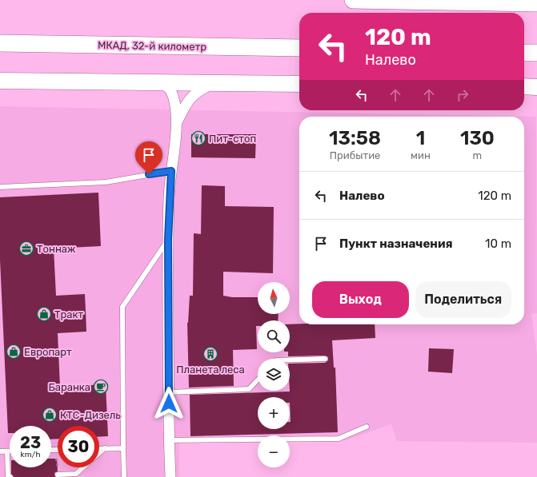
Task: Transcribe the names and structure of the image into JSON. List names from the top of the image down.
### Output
{
  "streets": {
    "highway": ["МКАД, 32-й километр"]
  },
  "places": {
    "restaurant": ["Пит-стоп"],
    "office": ["Тоннаж"],
    "shop": ["Тракт", "Европарт", "КТС-Дизель"],
    "building": ["Планета леса"],
    "cafe": ["Баранка"]
  },
  "north": "top",
  "page": {
    "turn": ["120 m", "Налево"],
    "eta": [
      "13:58",
      "Прибытие",
      "1",
      "мин",
      "130",
      "m"
    ],
    "list": [
      {
        "name": "Налево",
        "value": "120 m"
      },
      {
        "name": "Пункт назначения",
        "value": "10 m"
      }
    ],
    "buttons": ["Выход", "Поделиться"],
    "map_buttons": ["+", "−"],
    "speed": "23 km/h",
    "limit": "30"
  }
}
